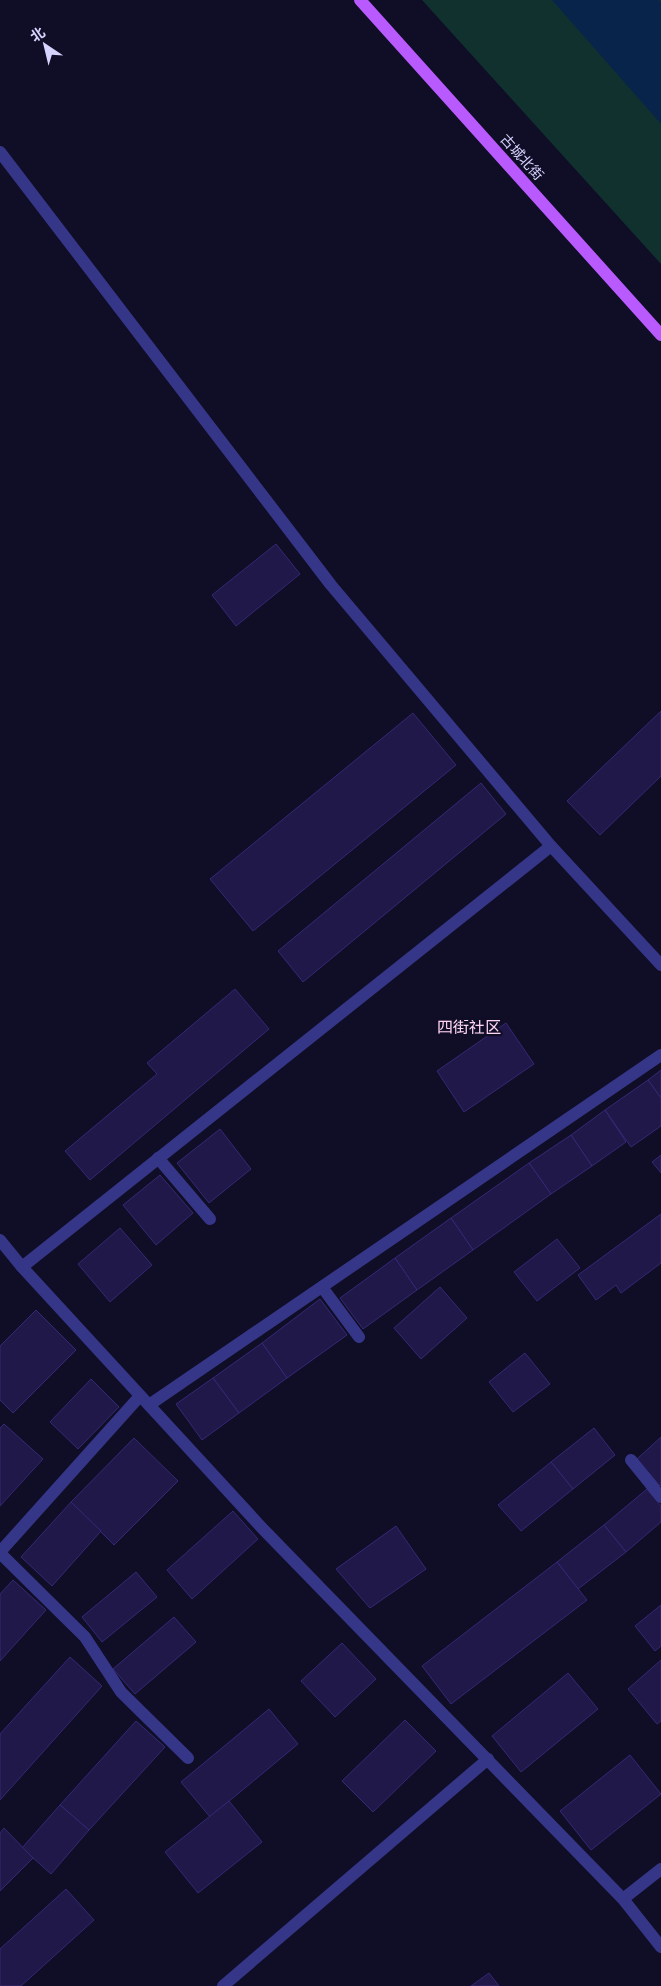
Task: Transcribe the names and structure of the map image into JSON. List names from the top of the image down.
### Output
{
  "streets": {
    "main road": ["古城北街"]
  },
  "districts": ["四街社区"],
  "north": "top left"
}
